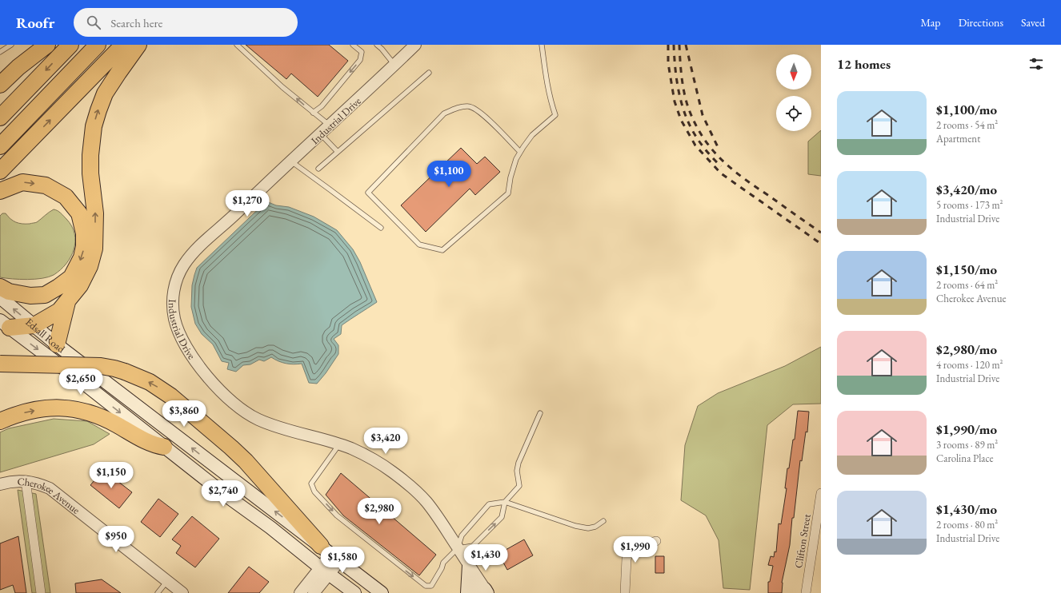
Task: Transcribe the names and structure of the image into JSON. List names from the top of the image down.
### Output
{
  "streets": {
    "main road": ["Edsall Road"],
    "street": ["Industrial Drive", "Cherokee Avenue", "Clifton Street"]
  },
  "north": "bottom",
  "page": {
    "header": "Roofr",
    "search": "Search here",
    "nav": ["Map", "Directions", "Saved"],
    "heading": "12 homes",
    "list": [
      {
        "name": "$1,100/mo",
        "note": "2 rooms · 54 m² · Apartment"
      },
      {
        "name": "$3,420/mo",
        "note": "5 rooms · 173 m² · Industrial Drive"
      },
      {
        "name": "$1,150/mo",
        "note": "2 rooms · 64 m² · Cherokee Avenue"
      },
      {
        "name": "$2,980/mo",
        "note": "4 rooms · 120 m² · Industrial Drive"
      },
      {
        "name": "$1,990/mo",
        "note": "3 rooms · 89 m² · Carolina Place"
      },
      {
        "name": "$1,430/mo",
        "note": "2 rooms · 80 m² · Industrial Drive"
      }
    ],
    "price": [
      "$1,100",
      "$1,270",
      "$2,650",
      "$3,860",
      "$3,420",
      "$1,150",
      "$2,740",
      "$2,980",
      "$950",
      "$1,990",
      "$1,430",
      "$1,580"
    ]
  }
}
